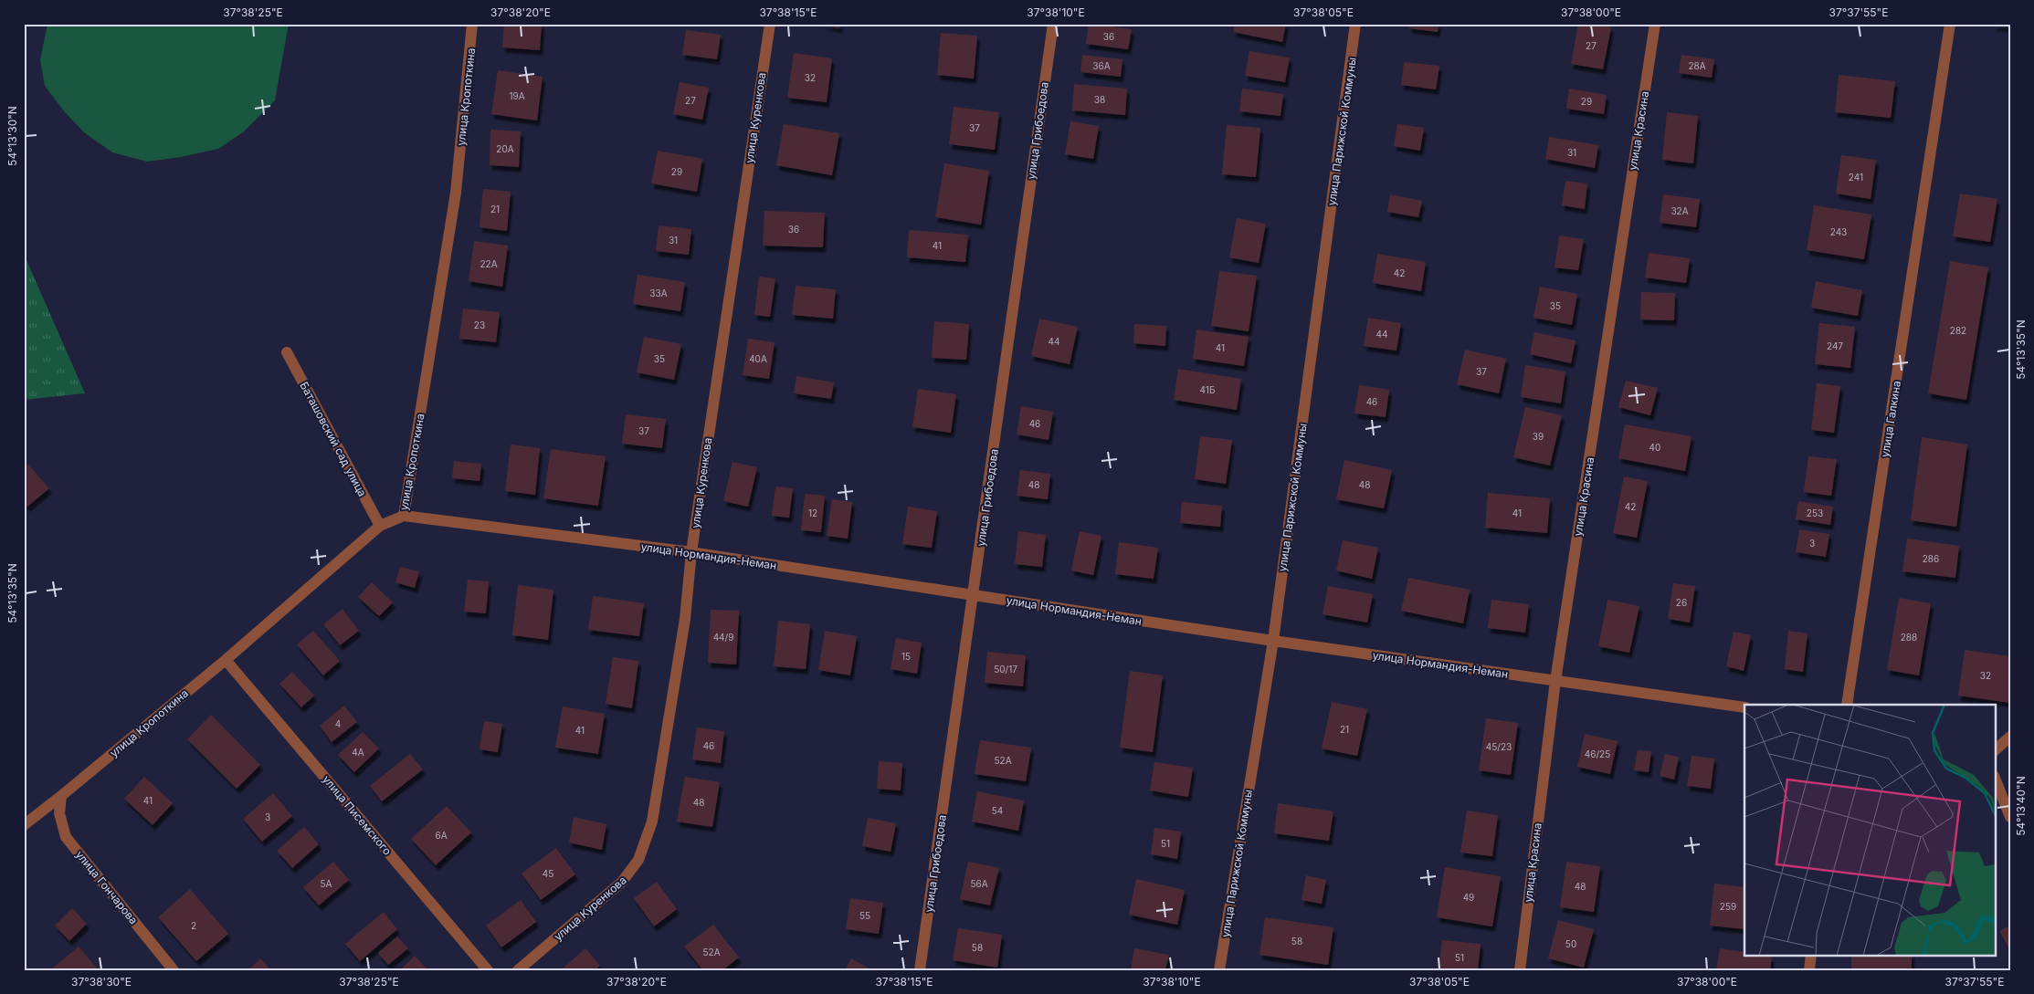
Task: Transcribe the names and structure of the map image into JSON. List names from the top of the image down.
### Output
{
  "streets": {
    "street": [
      "улица Кропоткина",
      "улица Куренкова",
      "улица Грибоедова",
      "улица Красина",
      "улица Парижской Коммуны",
      "улица Галкина",
      "Баташовский сад улица",
      "улица Нормандия-Неман",
      "улица Писемского",
      "улица Гончарова"
    ]
  },
  "crossings": [
    ["улица Кропоткина", "Баташовский сад улица"],
    ["улица Кропоткина", "улица Нормандия-Неман"],
    ["улица Кропоткина", "улица Писемского"],
    ["улица Кропоткина", "улица Гончарова"],
    ["улица Куренкова", "улица Нормандия-Неман"],
    ["улица Грибоедова", "улица Нормандия-Неман"],
    ["улица Красина", "улица Нормандия-Неман"],
    ["улица Парижской Коммуны", "улица Нормандия-Неман"]
  ],
  "house_numbers": [
    "36",
    "27",
    "36А",
    "28А",
    "32",
    "19А",
    "38",
    "27",
    "29",
    "37",
    "20А",
    "31",
    "29",
    "241",
    "21",
    "32А",
    "36",
    "243",
    "31",
    "41",
    "22А",
    "42",
    "33А",
    "35",
    "23",
    "282",
    "44",
    "44",
    "247",
    "41",
    "35",
    "40А",
    "37",
    "41Б",
    "46",
    "46",
    "37",
    "39",
    "40",
    "48",
    "48",
    "42",
    "12",
    "41",
    "253",
    "3",
    "286",
    "26",
    "44/9",
    "288",
    "15",
    "50/17",
    "32",
    "4",
    "21",
    "41",
    "46",
    "45/23",
    "4А",
    "46/25",
    "52А",
    "41",
    "48",
    "54",
    "3",
    "6А",
    "51",
    "45",
    "5А",
    "56А",
    "48",
    "49",
    "259",
    "55",
    "2",
    "58",
    "50",
    "58",
    "52А",
    "51"
  ],
  "coordinates": [
    "37°38'25\"E",
    "37°38'20\"E",
    "37°38'15\"E",
    "37°38'10\"E",
    "37°38'05\"E",
    "37°38'00\"E",
    "37°37'55\"E",
    "54°13'30\"N",
    "54°13'35\"N",
    "54°13'40\"N",
    "37°38'30\"E"
  ]
}
